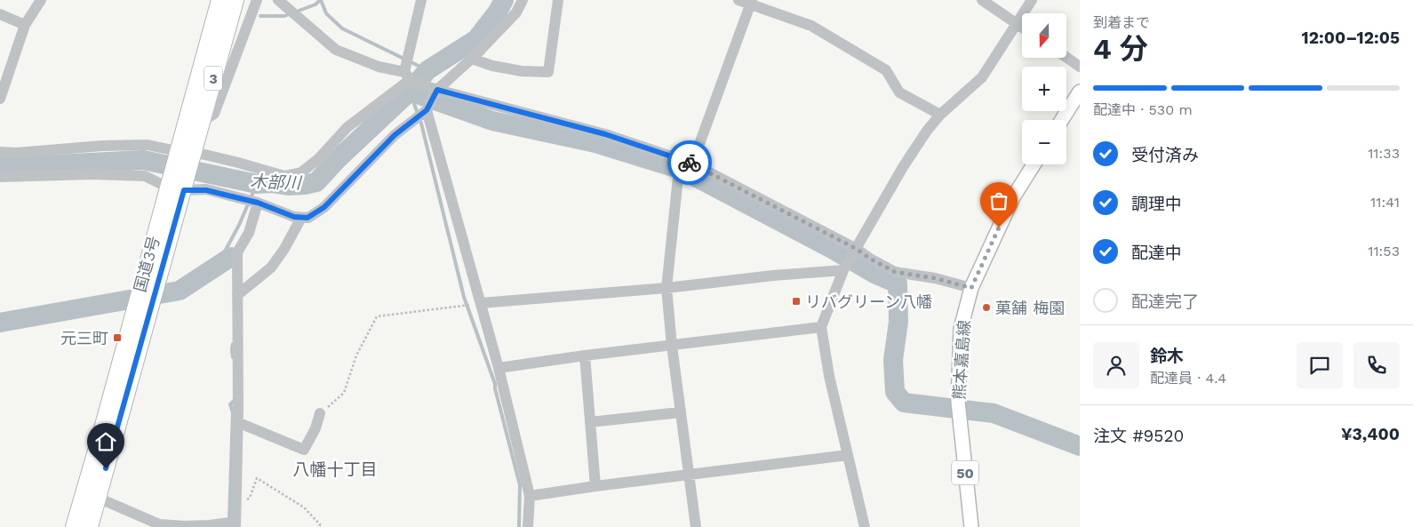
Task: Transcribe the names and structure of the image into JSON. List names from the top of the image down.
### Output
{
  "streets": {
    "highway": ["3", "国道3号"],
    "main road": ["熊本嘉島線", "50"]
  },
  "districts": ["八幡十丁目"],
  "water": ["木部川"],
  "places": {
    "transit": ["リバグリーン八幡", "元三町"],
    "other": ["菓舗 梅園"]
  },
  "north": "bottom",
  "page": {
    "heading": ["4 分", "到着まで", "12:00–12:05"],
    "panel": [
      "鈴木",
      "配達員 · 4.4",
      "注文 #9520",
      "¥3,400"
    ],
    "map_buttons": ["+", "−"],
    "bar": "配達中 · 530 m",
    "list": [
      ["受付済み", "11:33"],
      ["調理中", "11:41"],
      ["配達中", "11:53"],
      "配達完了"
    ]
  }
}
